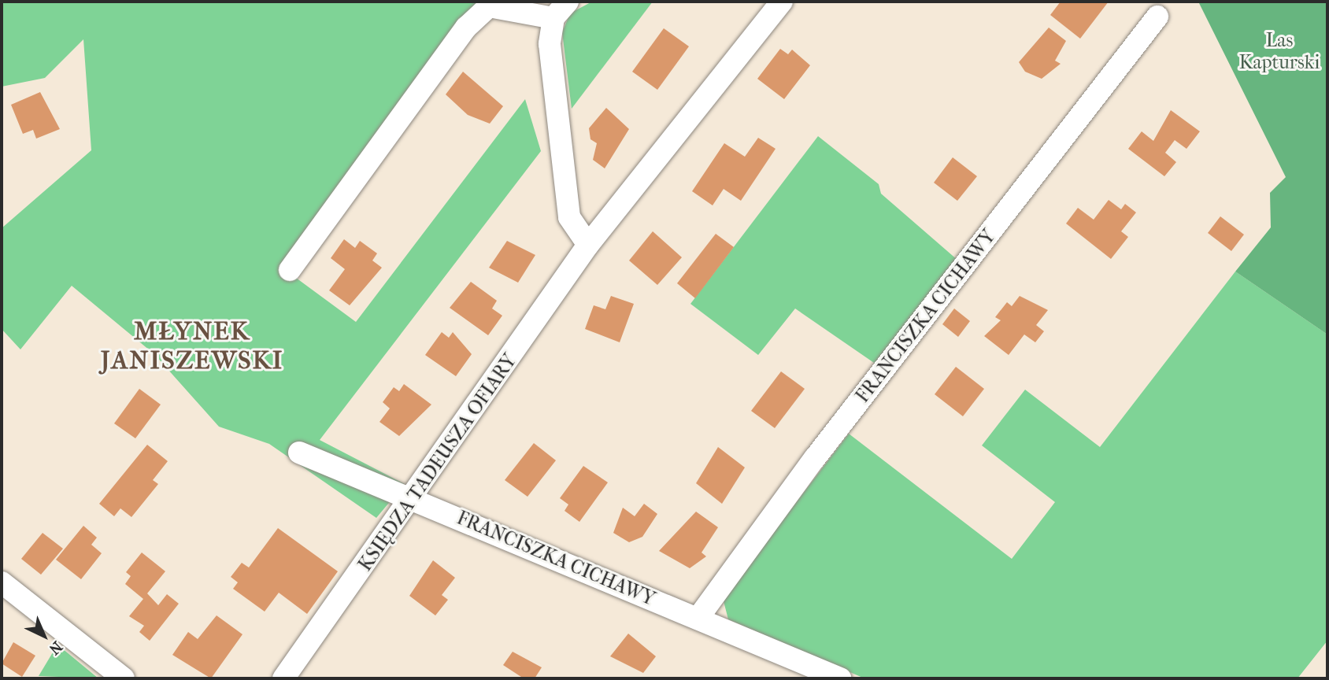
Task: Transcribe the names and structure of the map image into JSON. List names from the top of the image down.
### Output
{
  "streets": {
    "street": ["FRANCISZKA CICHAWY", "KSIĘDZA TADEUSZA OFIARY"]
  },
  "crossings": [
    ["FRANCISZKA CICHAWY", "KSIĘDZA TADEUSZA OFIARY"]
  ],
  "districts": ["MŁYNEK JANISZEWSKI"],
  "parks": ["Las Kapturski"],
  "north": "bottom right"
}
